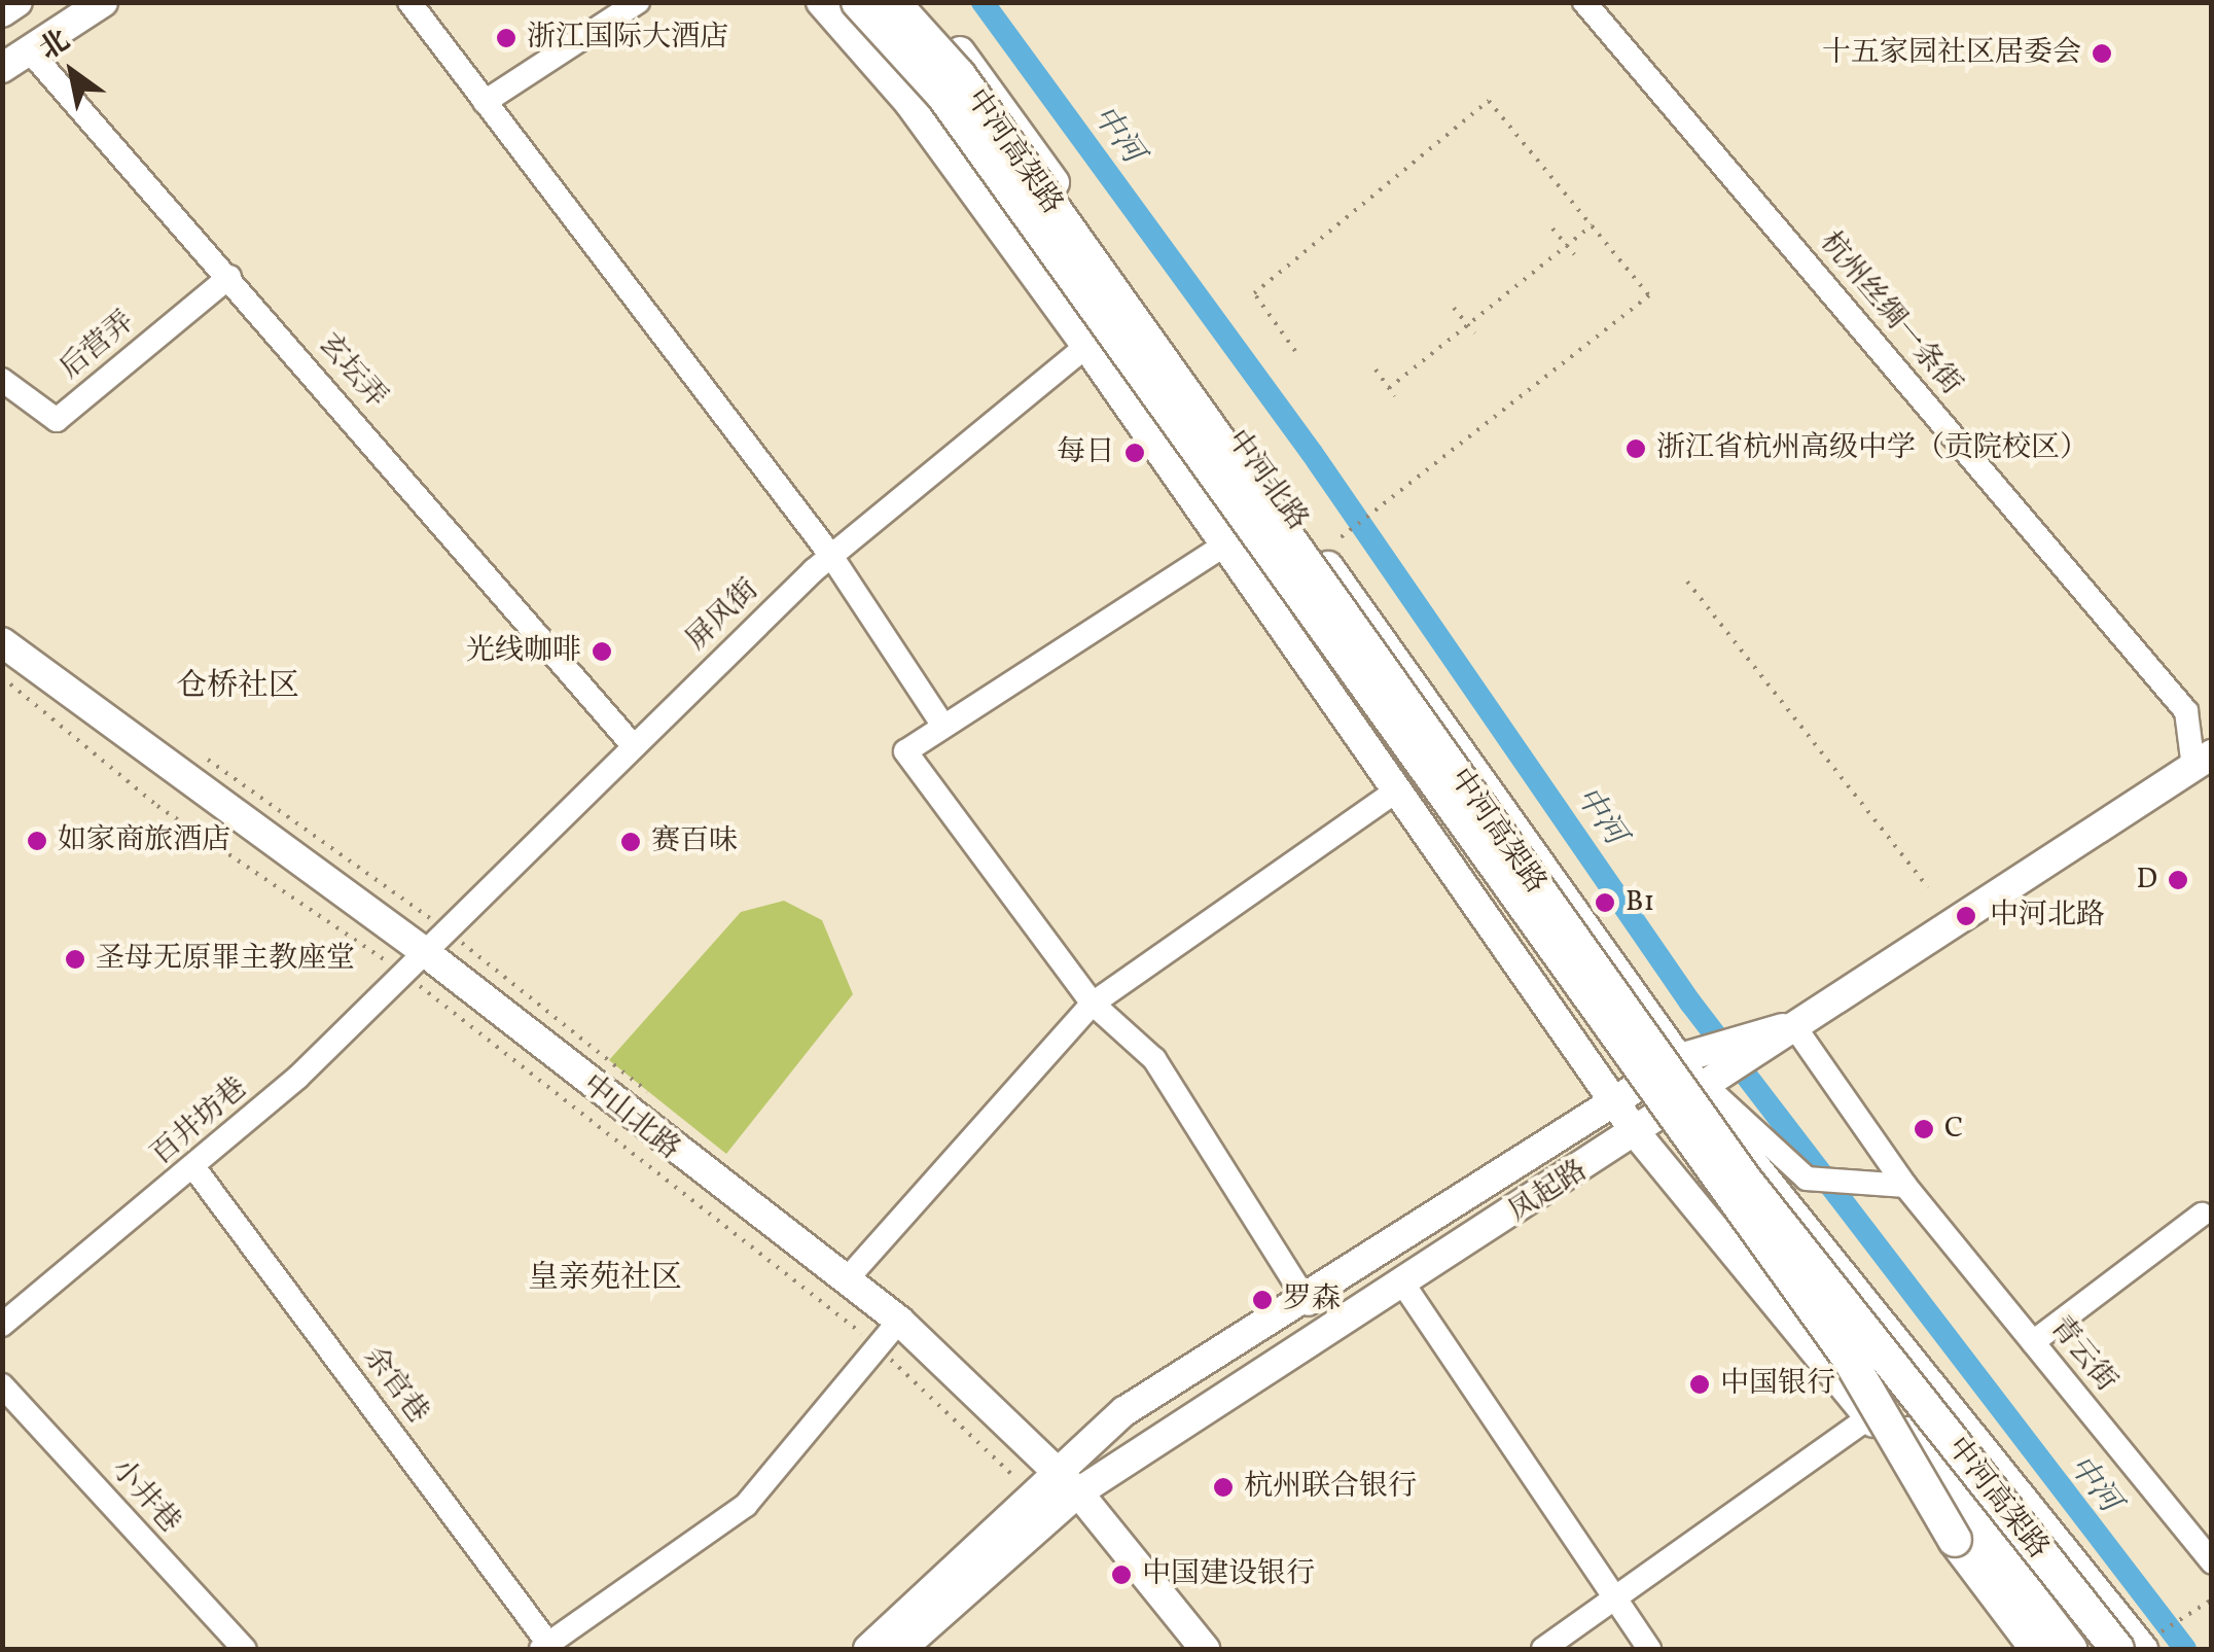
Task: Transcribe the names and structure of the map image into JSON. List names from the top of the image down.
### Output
{
  "streets": {
    "highway": ["中河高架路"],
    "main road": ["中河北路", "中山北路", "凤起路"],
    "street": [
      "杭州丝绸一条街",
      "后营弄",
      "玄坛弄",
      "屏风街",
      "百井坊巷",
      "青云街",
      "余官巷",
      "小井巷"
    ]
  },
  "crossings": [
    ["杭州丝绸一条街", "凤起路"],
    ["后营弄", "玄坛弄"],
    ["玄坛弄", "屏风街"],
    ["中河北路", "凤起路"],
    ["屏风街", "中山北路"],
    ["屏风街", "百井坊巷"],
    ["中山北路", "百井坊巷"],
    ["中山北路", "凤起路"],
    ["百井坊巷", "余官巷"],
    ["凤起路", "青云街"]
  ],
  "districts": ["仓桥社区", "皇亲苑社区"],
  "water": ["中河"],
  "places": [
    "浙江国际大酒店",
    "十五家园社区居委会",
    "浙江省杭州高级中学（贡院校区）",
    "每日",
    "光线咖啡",
    "如家商旅酒店",
    "赛百味",
    "D",
    "B1",
    "中河北路",
    "圣母无原罪主教座堂",
    "C",
    "罗森",
    "中国银行",
    "杭州联合银行",
    "中国建设银行"
  ],
  "north": "top left"
}
